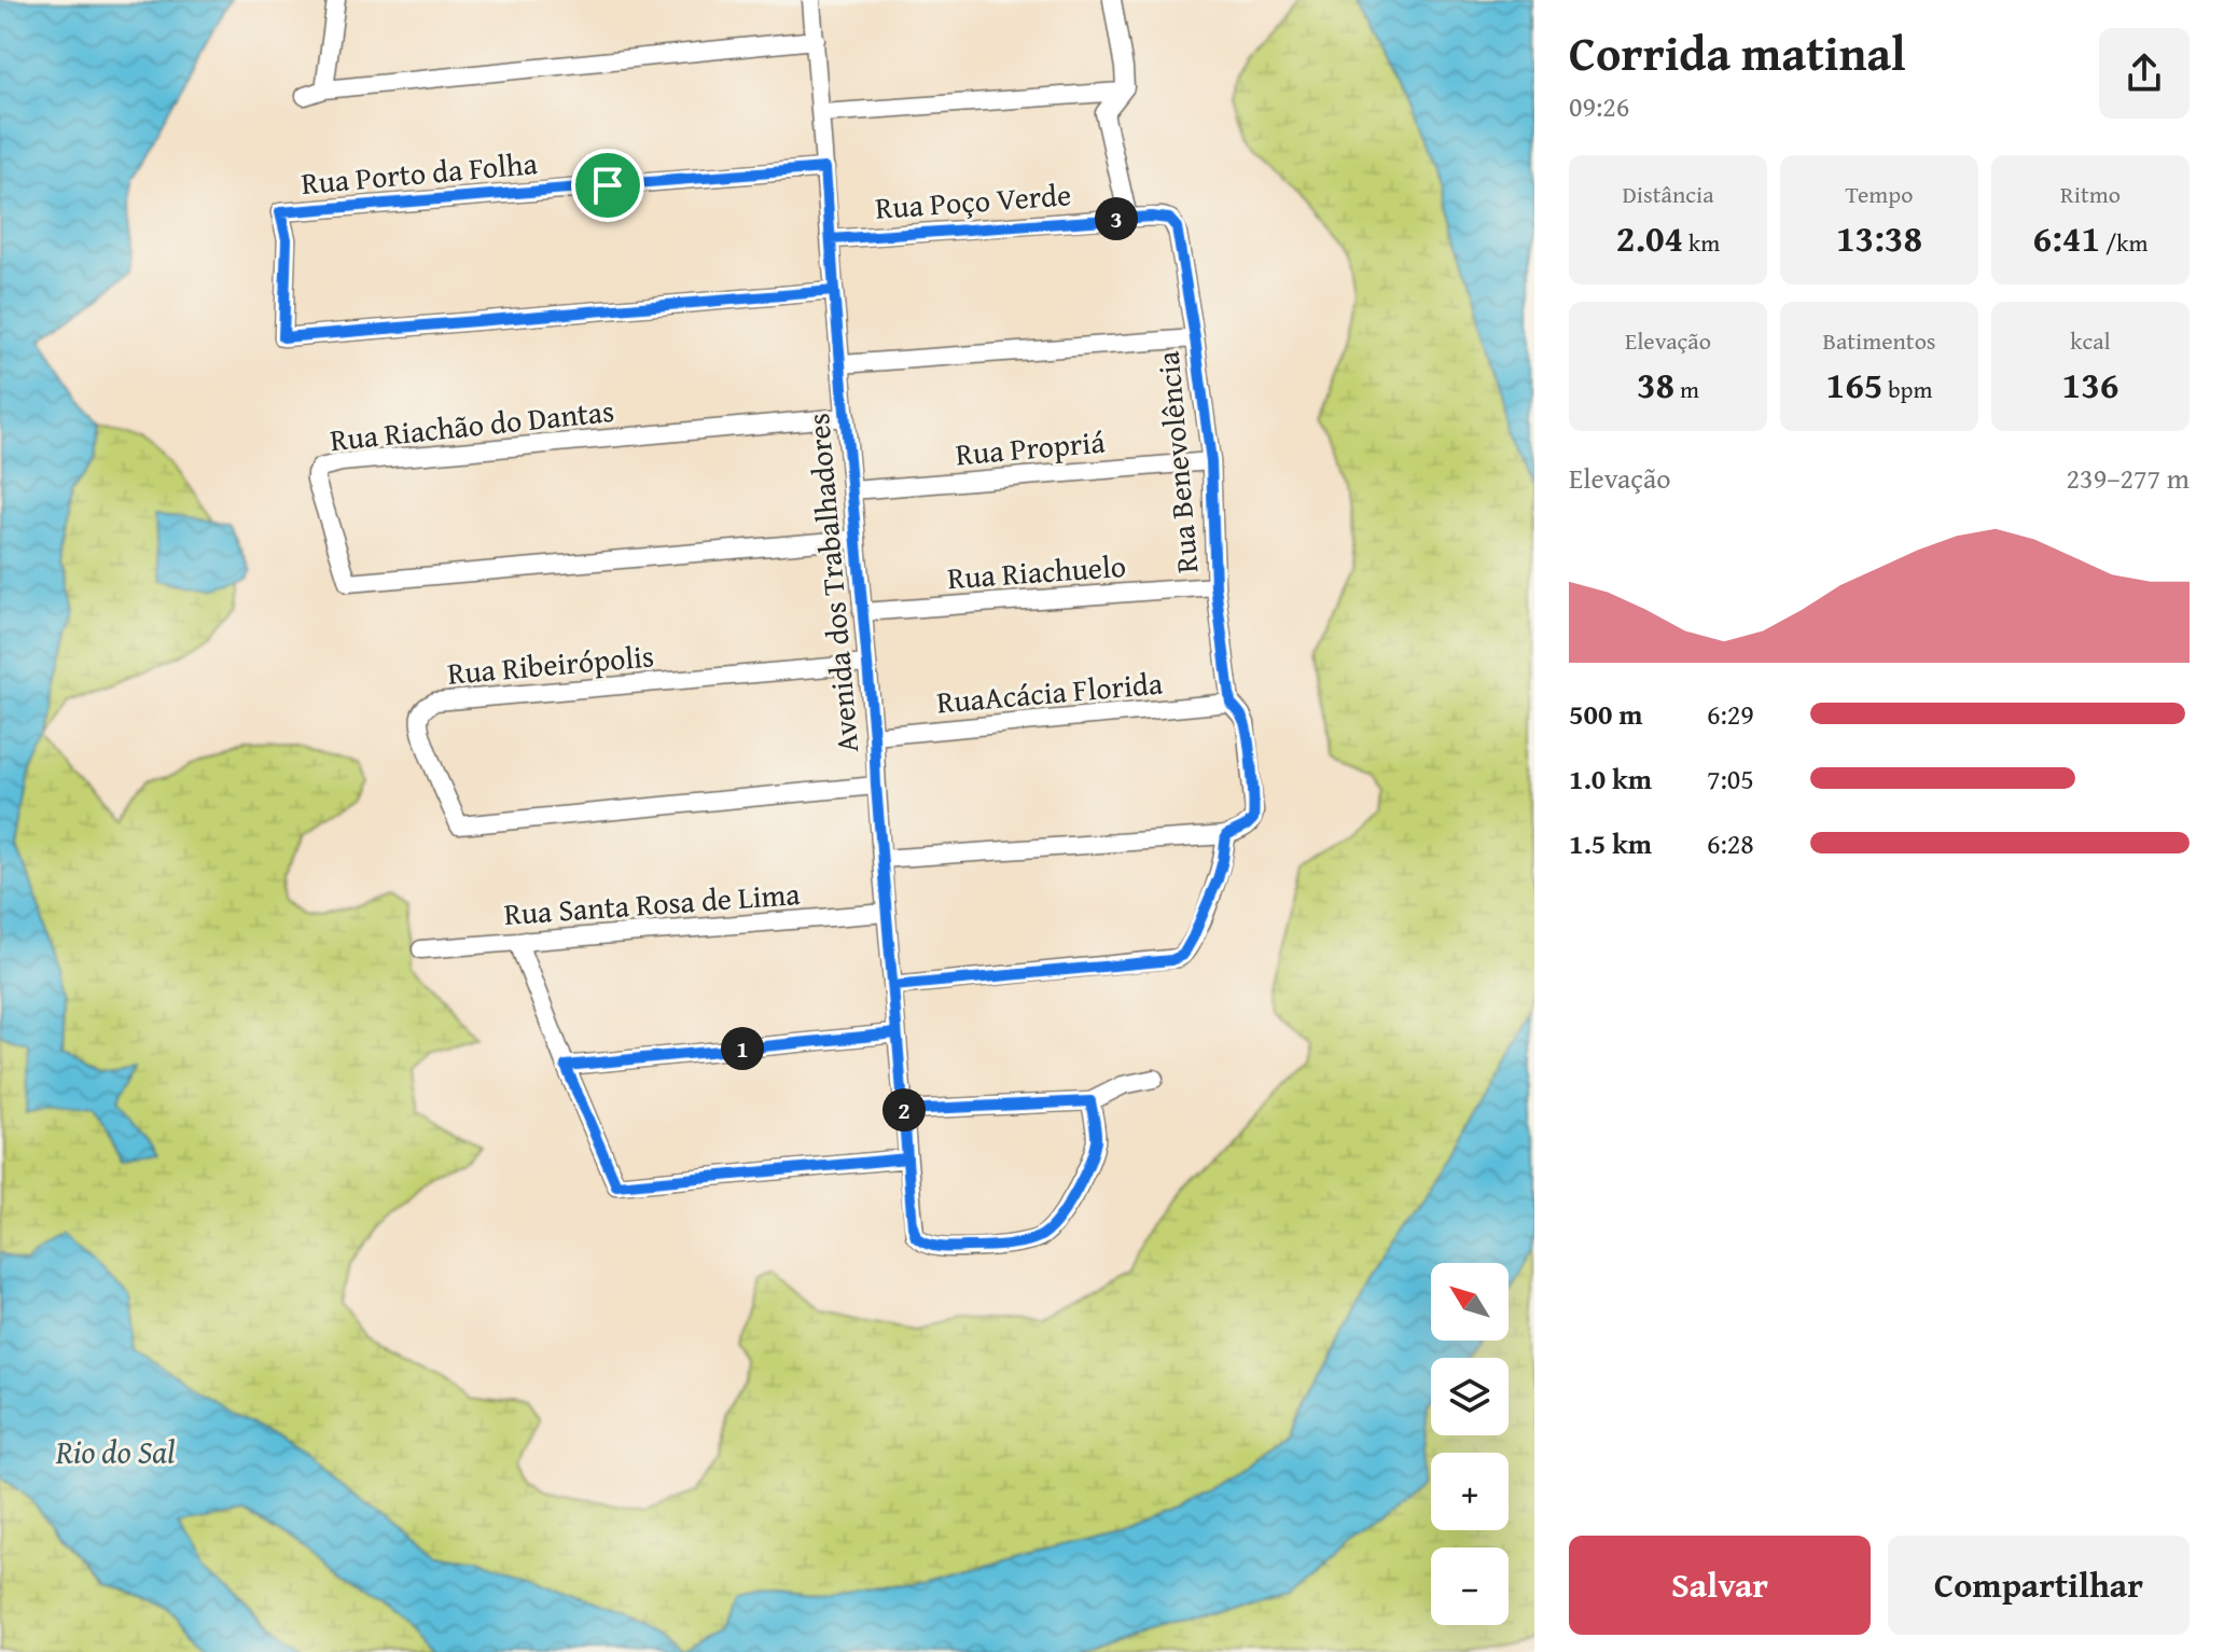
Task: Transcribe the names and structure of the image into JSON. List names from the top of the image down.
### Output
{
  "streets": {
    "street": [
      "Rua Porto da Folha",
      "Rua Poço Verde",
      "Rua Riachão do Dantas",
      "Rua Propriá",
      "Rua Benevolência",
      "Rua Riachuelo",
      "Avenida dos Trabalhadores",
      "Rua Ribeirópolis",
      "RuaAcácia Florida",
      "Rua Santa Rosa de Lima"
    ]
  },
  "crossings": [
    ["Rua Porto da Folha", "Avenida dos Trabalhadores"],
    ["Rua Poço Verde", "Rua Benevolência"],
    ["Rua Poço Verde", "Avenida dos Trabalhadores"],
    ["Rua Riachão do Dantas", "Avenida dos Trabalhadores"],
    ["Rua Propriá", "Rua Benevolência"],
    ["Rua Propriá", "Avenida dos Trabalhadores"],
    ["Rua Benevolência", "Rua Riachuelo"],
    ["Rua Benevolência", "RuaAcácia Florida"],
    ["Rua Riachuelo", "Avenida dos Trabalhadores"],
    ["Avenida dos Trabalhadores", "Rua Ribeirópolis"],
    ["Avenida dos Trabalhadores", "RuaAcácia Florida"],
    ["Avenida dos Trabalhadores", "Rua Santa Rosa de Lima"]
  ],
  "water": ["Rio do Sal"],
  "north": "top left",
  "page": {
    "heading": ["Corrida matinal", "09:26"],
    "stats": [
      ["Distância", "2.04 km"],
      ["Tempo", "13:38"],
      ["Ritmo", "6:41 /km"],
      ["Elevação", "38 m"],
      ["Batimentos", "165 bpm"],
      ["kcal", "136"]
    ],
    "pins": ["3", "1", "2"],
    "chart": ["Elevação", "239–277 m"],
    "list": [
      {
        "name": "500 m",
        "note": "6:29"
      },
      {
        "name": "1.0 km",
        "note": "7:05"
      },
      {
        "name": "1.5 km",
        "note": "6:28"
      }
    ],
    "map_buttons": ["+", "−"],
    "buttons": ["Salvar", "Compartilhar"]
  }
}
